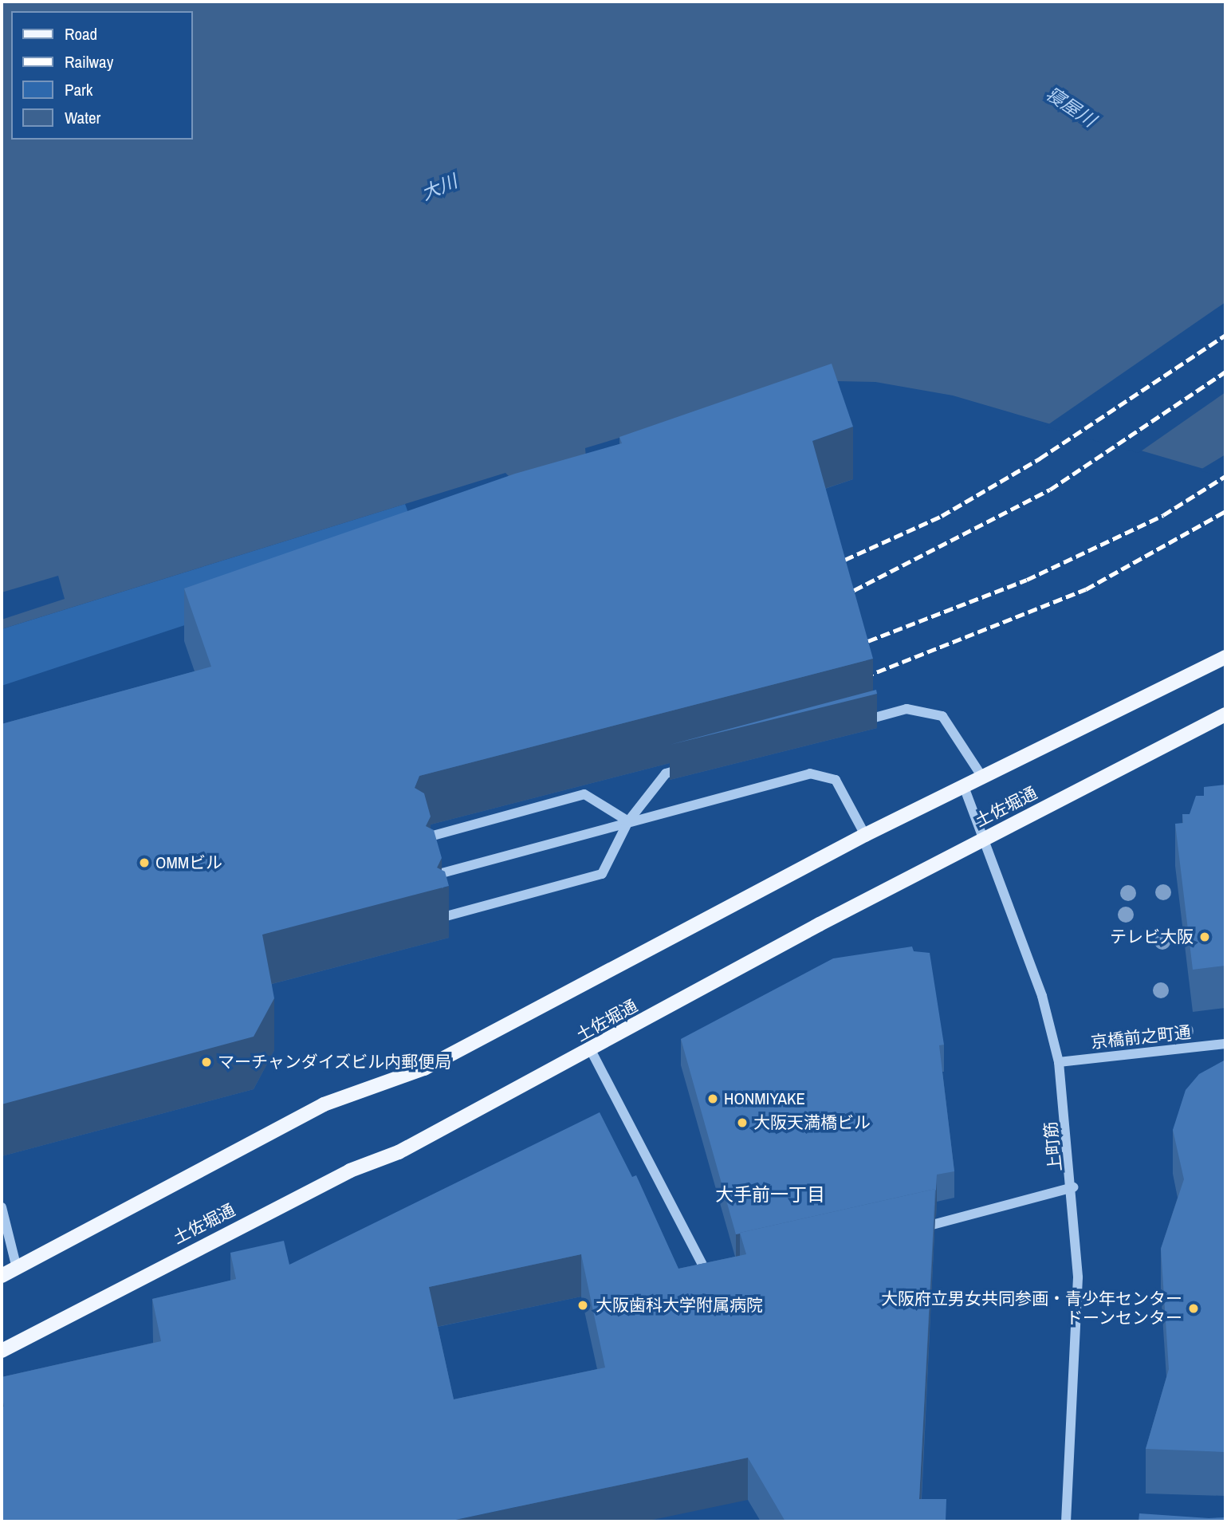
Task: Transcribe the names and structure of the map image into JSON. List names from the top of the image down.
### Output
{
  "streets": {
    "main road": ["土佐堀通"],
    "street": ["京橋前之町通", "上町筋"]
  },
  "crossings": [
    ["土佐堀通", "上町筋"],
    ["京橋前之町通", "上町筋"]
  ],
  "districts": ["大手前一丁目"],
  "water": ["寝屋川", "大川"],
  "places": [
    "OMMビル",
    "テレビ大阪",
    "マーチャンダイズビル内郵便局",
    "HONMIYAKE",
    "大阪天満橋ビル",
    "大阪歯科大学附属病院",
    "大阪府立男女共同参画・青少年センター ドーンセンター"
  ],
  "legend": [
    "Road",
    "Railway",
    "Park",
    "Water"
  ]
}
